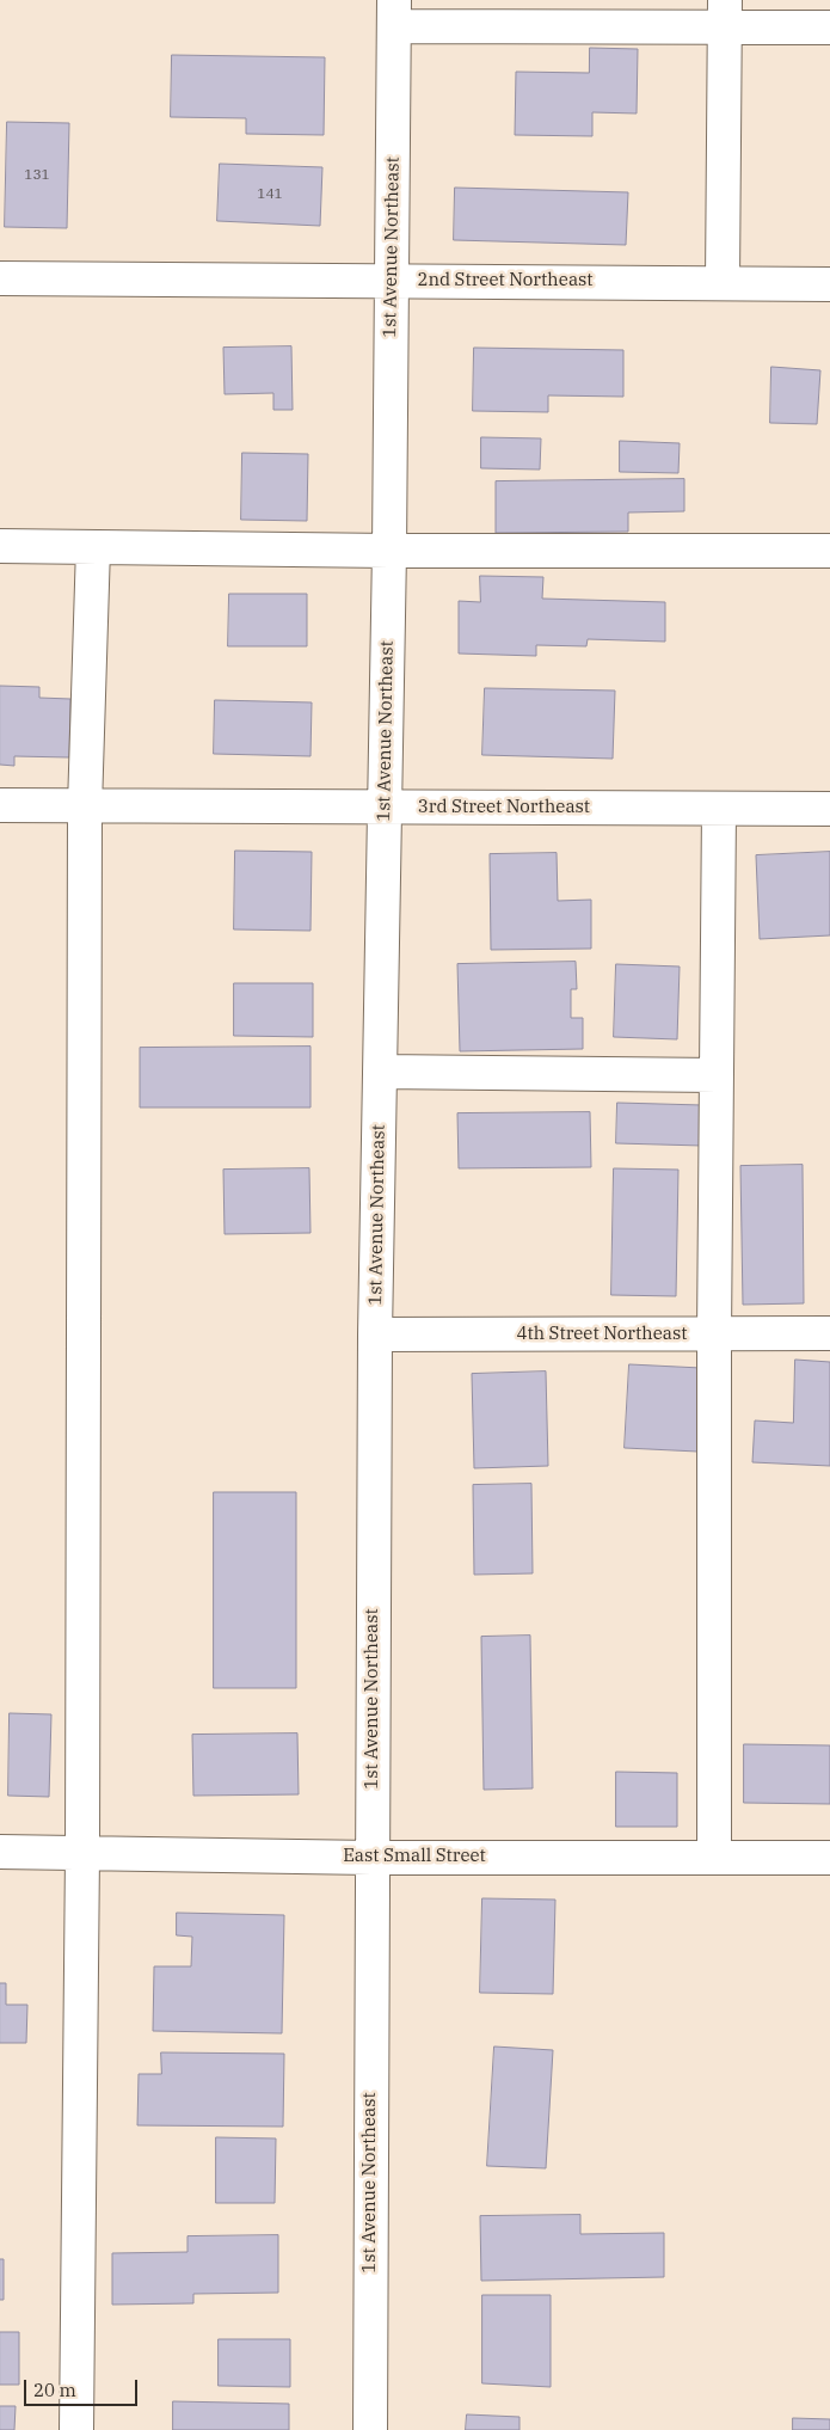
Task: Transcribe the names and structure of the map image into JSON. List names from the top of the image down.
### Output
{
  "streets": {
    "street": [
      "1st Avenue Northeast",
      "2nd Street Northeast",
      "3rd Street Northeast",
      "4th Street Northeast",
      "East Small Street"
    ]
  },
  "crossings": [
    ["1st Avenue Northeast", "2nd Street Northeast"],
    ["1st Avenue Northeast", "3rd Street Northeast"],
    ["1st Avenue Northeast", "4th Street Northeast"],
    ["1st Avenue Northeast", "East Small Street"]
  ],
  "house_numbers": ["131", "141"],
  "scale_bar": "20 m"
}
